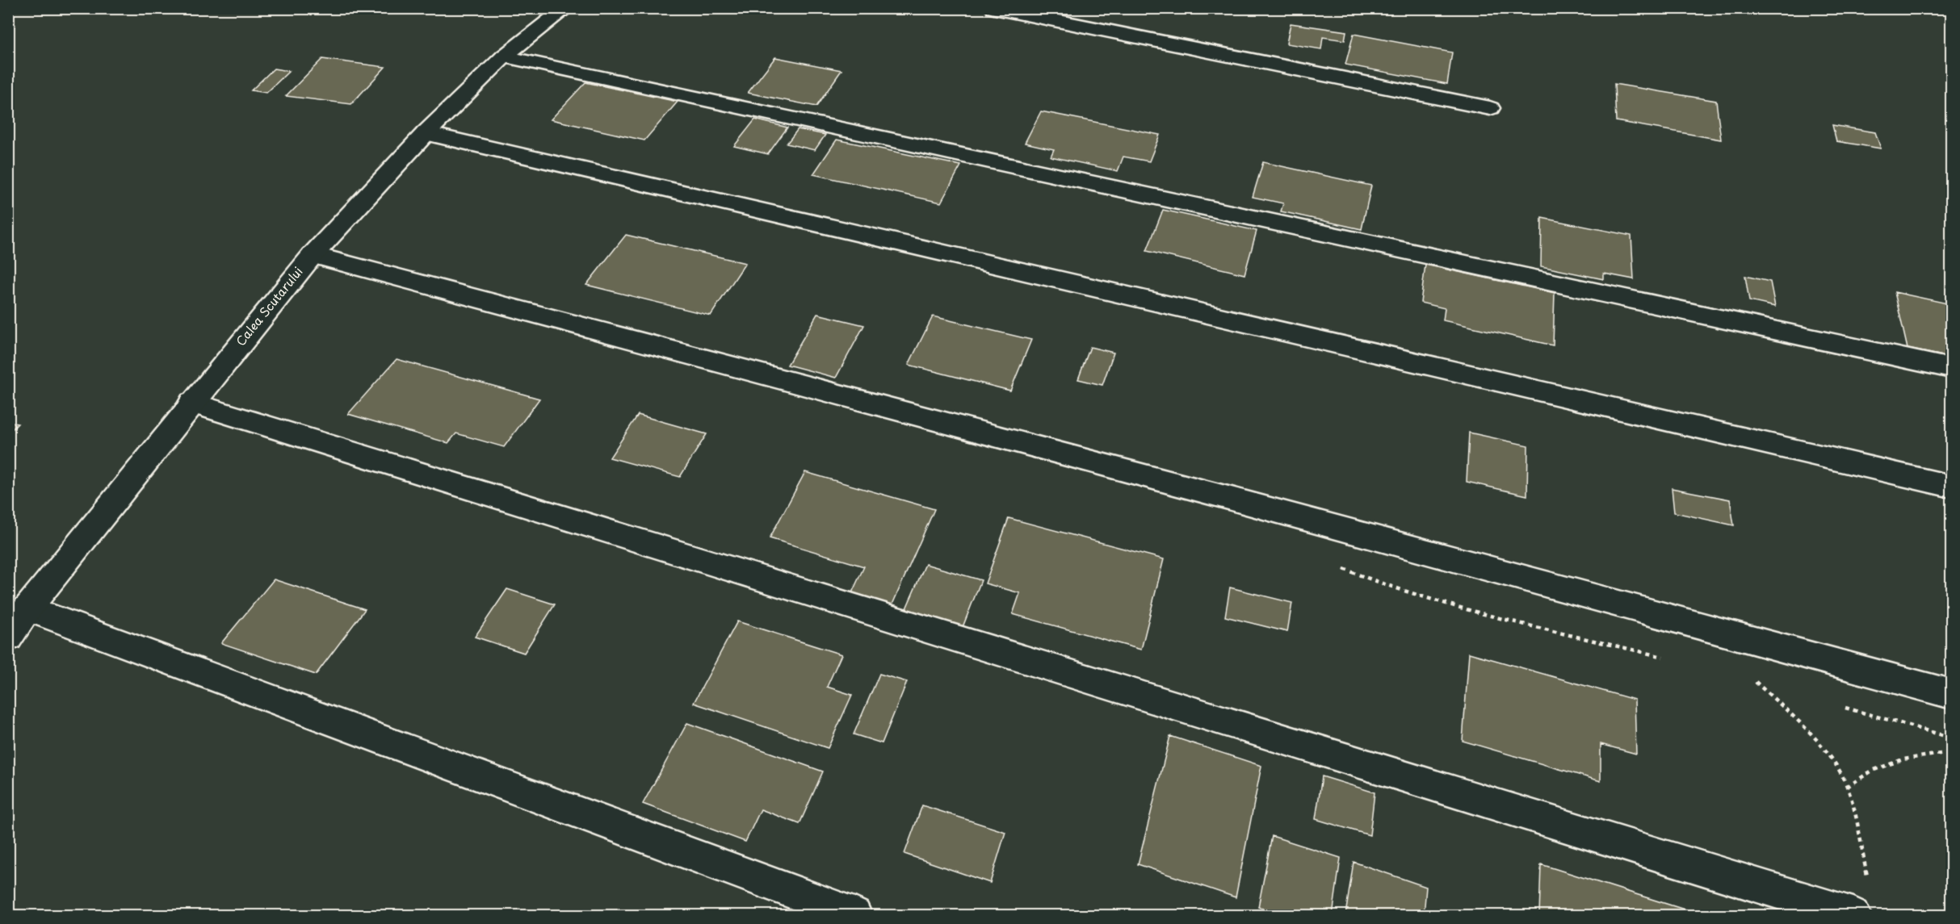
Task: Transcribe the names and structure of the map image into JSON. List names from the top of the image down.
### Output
{
  "streets": {
    "street": ["Calea Scutarului"]
  }
}
